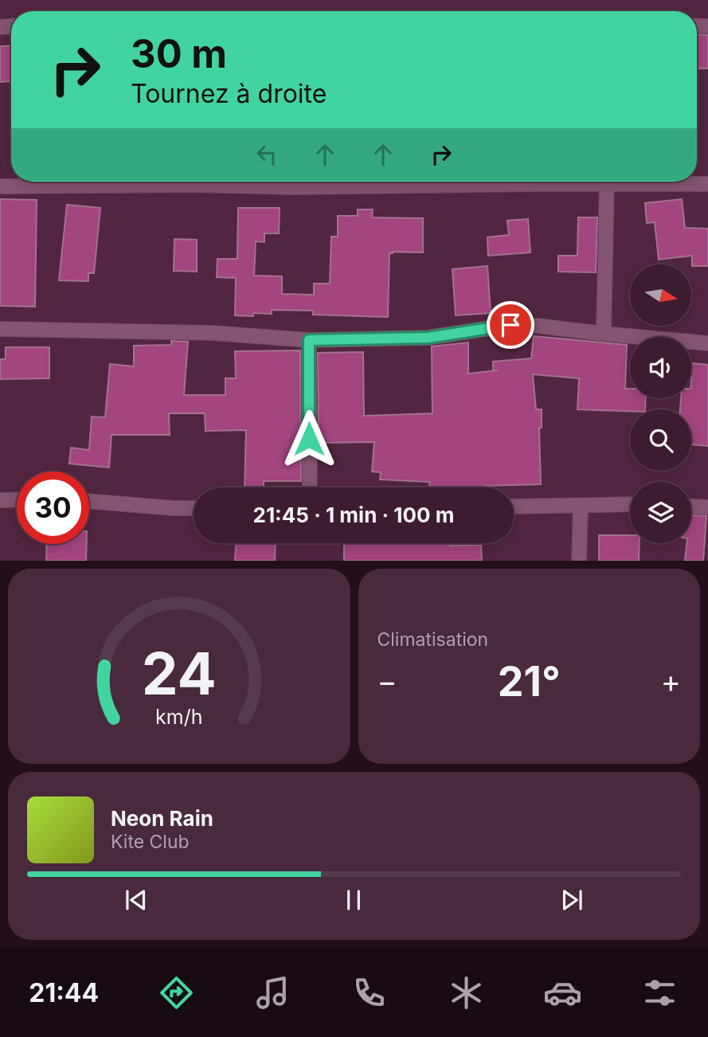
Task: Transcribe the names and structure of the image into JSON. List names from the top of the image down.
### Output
{
  "north": "right",
  "page": {
    "turn": ["30 m", "Tournez à droite"],
    "limit": "30",
    "trip": "21:45 · 1 min · 100 m",
    "tile": "Climatisation",
    "heat": ["−", "21°", "+"],
    "song": ["Neon Rain", "Kite Club"],
    "tabs": "21:44",
    "gauge": ["24", "km/h"]
  }
}
